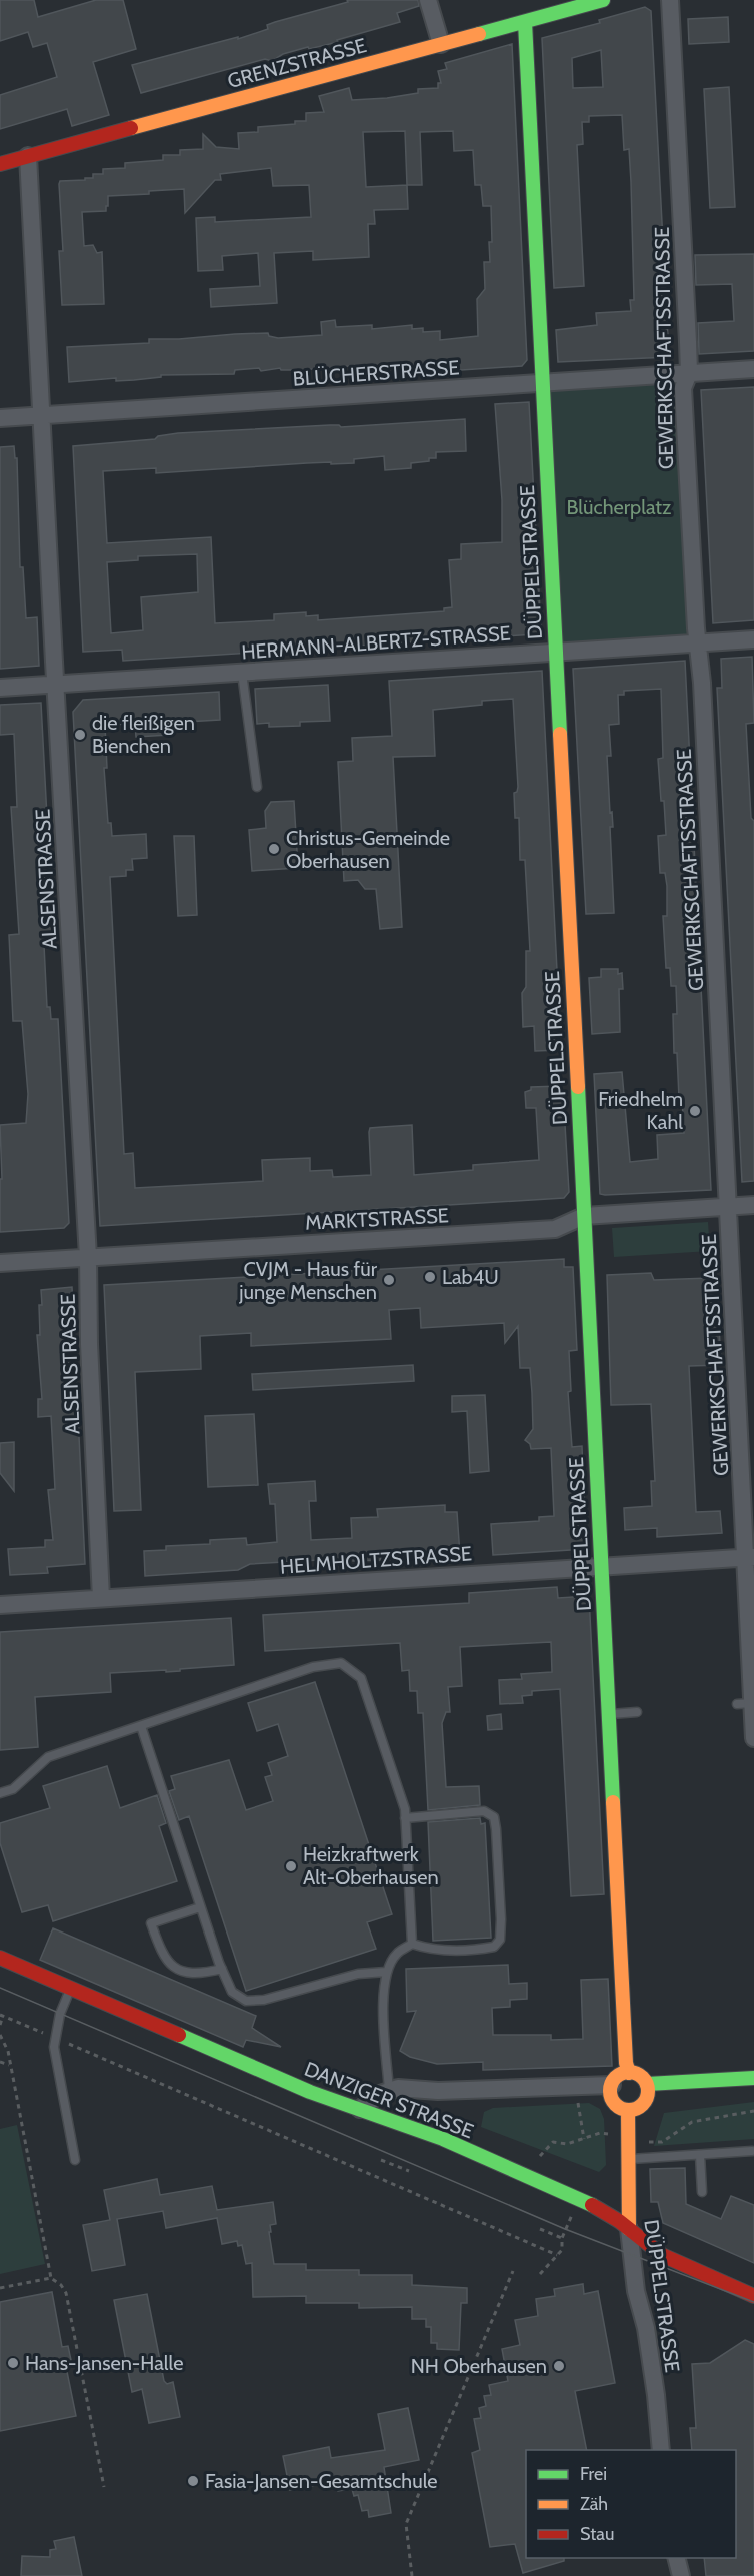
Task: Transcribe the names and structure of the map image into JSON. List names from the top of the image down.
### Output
{
  "streets": {
    "street": [
      "GRENZSTRASSE",
      "GEWERKSCHAFTSSTRASSE",
      "BLÜCHERSTRASSE",
      "DÜPPELSTRASSE",
      "HERMANN-ALBERTZ-STRASSE",
      "ALSENSTRASSE",
      "MARKTSTRASSE",
      "HELMHOLTZSTRASSE",
      "DANZIGER STRASSE"
    ]
  },
  "crossings": [
    ["GRENZSTRASSE", "DÜPPELSTRASSE"],
    ["GRENZSTRASSE", "ALSENSTRASSE"],
    ["GEWERKSCHAFTSSTRASSE", "BLÜCHERSTRASSE"],
    ["GEWERKSCHAFTSSTRASSE", "HERMANN-ALBERTZ-STRASSE"],
    ["GEWERKSCHAFTSSTRASSE", "MARKTSTRASSE"],
    ["GEWERKSCHAFTSSTRASSE", "HELMHOLTZSTRASSE"],
    ["BLÜCHERSTRASSE", "DÜPPELSTRASSE"],
    ["BLÜCHERSTRASSE", "ALSENSTRASSE"],
    ["DÜPPELSTRASSE", "HERMANN-ALBERTZ-STRASSE"],
    ["DÜPPELSTRASSE", "MARKTSTRASSE"],
    ["DÜPPELSTRASSE", "HELMHOLTZSTRASSE"],
    ["DÜPPELSTRASSE", "DANZIGER STRASSE"],
    ["HERMANN-ALBERTZ-STRASSE", "ALSENSTRASSE"],
    ["ALSENSTRASSE", "MARKTSTRASSE"],
    ["ALSENSTRASSE", "HELMHOLTZSTRASSE"]
  ],
  "parks": ["Blücherplatz"],
  "places": [
    "die fleißigen Bienchen",
    "Christus-Gemeinde Oberhausen",
    "Friedhelm Kahl",
    "Lab4U",
    "CVJM - Haus für junge Menschen",
    "Heizkraftwerk Alt-Oberhausen",
    "Hans-Jansen-Halle",
    "NH Oberhausen",
    "Fasia-Jansen-Gesamtschule"
  ],
  "legend": ["Frei", "Zäh", "Stau"]
}
